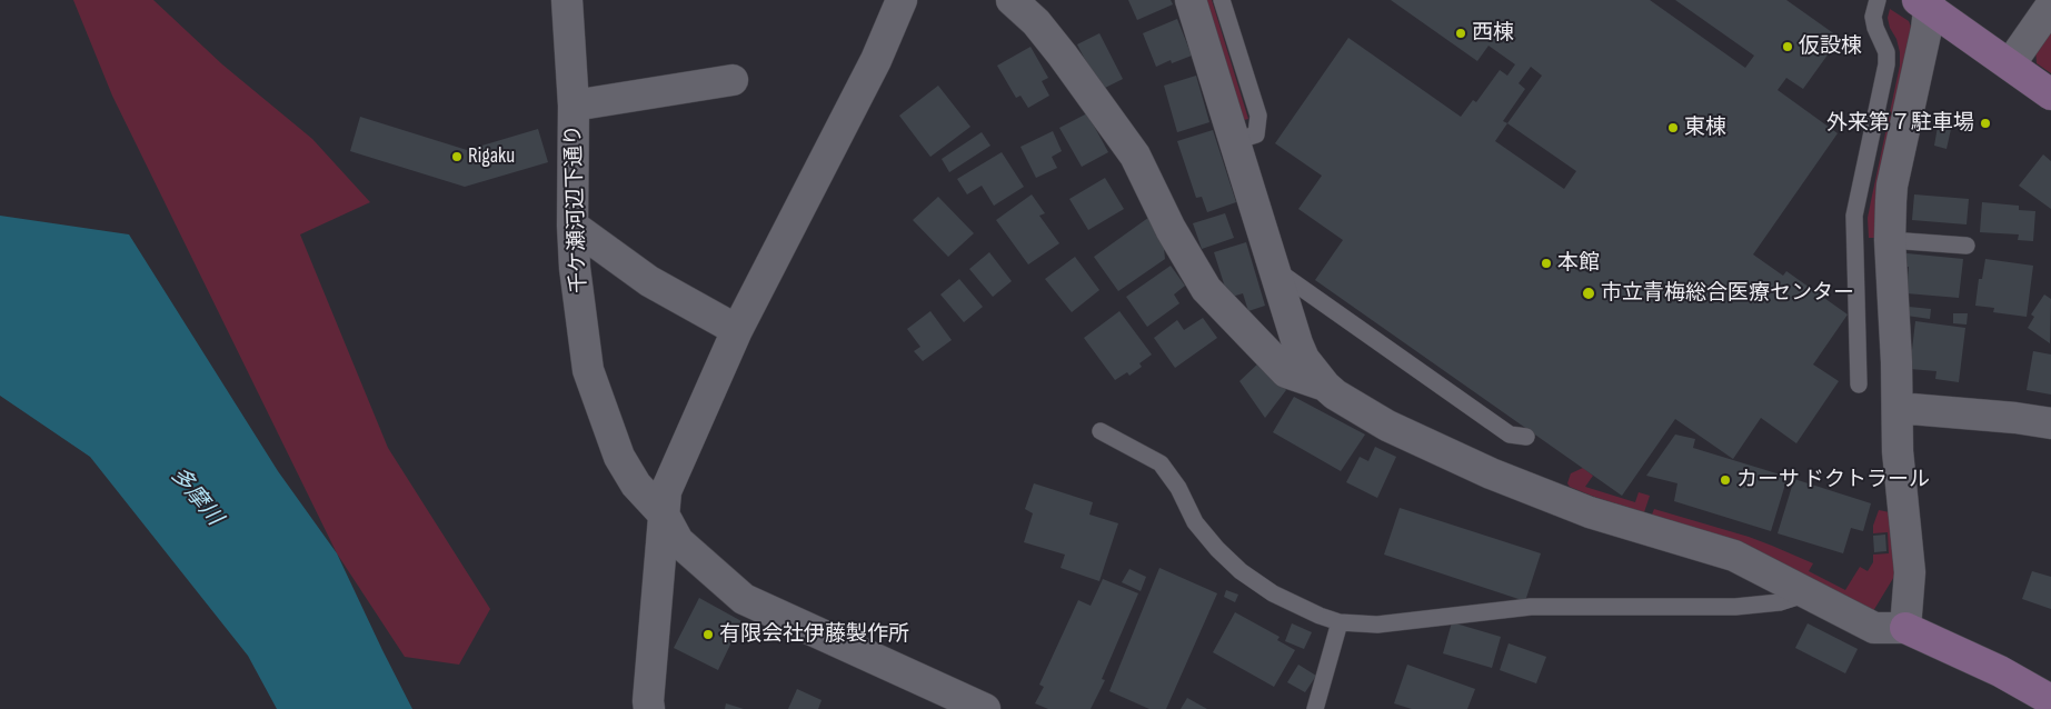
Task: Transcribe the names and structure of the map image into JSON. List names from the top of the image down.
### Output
{
  "streets": {
    "street": ["千ケ瀬河辺下通り"]
  },
  "water": ["多摩川"],
  "places": [
    "西棟",
    "仮設棟",
    "外来第７駐車場",
    "東棟",
    "Rigaku",
    "本館",
    "市立青梅総合医療センター",
    "カーサ ドクトラール",
    "有限会社伊藤製作所"
  ]
}
